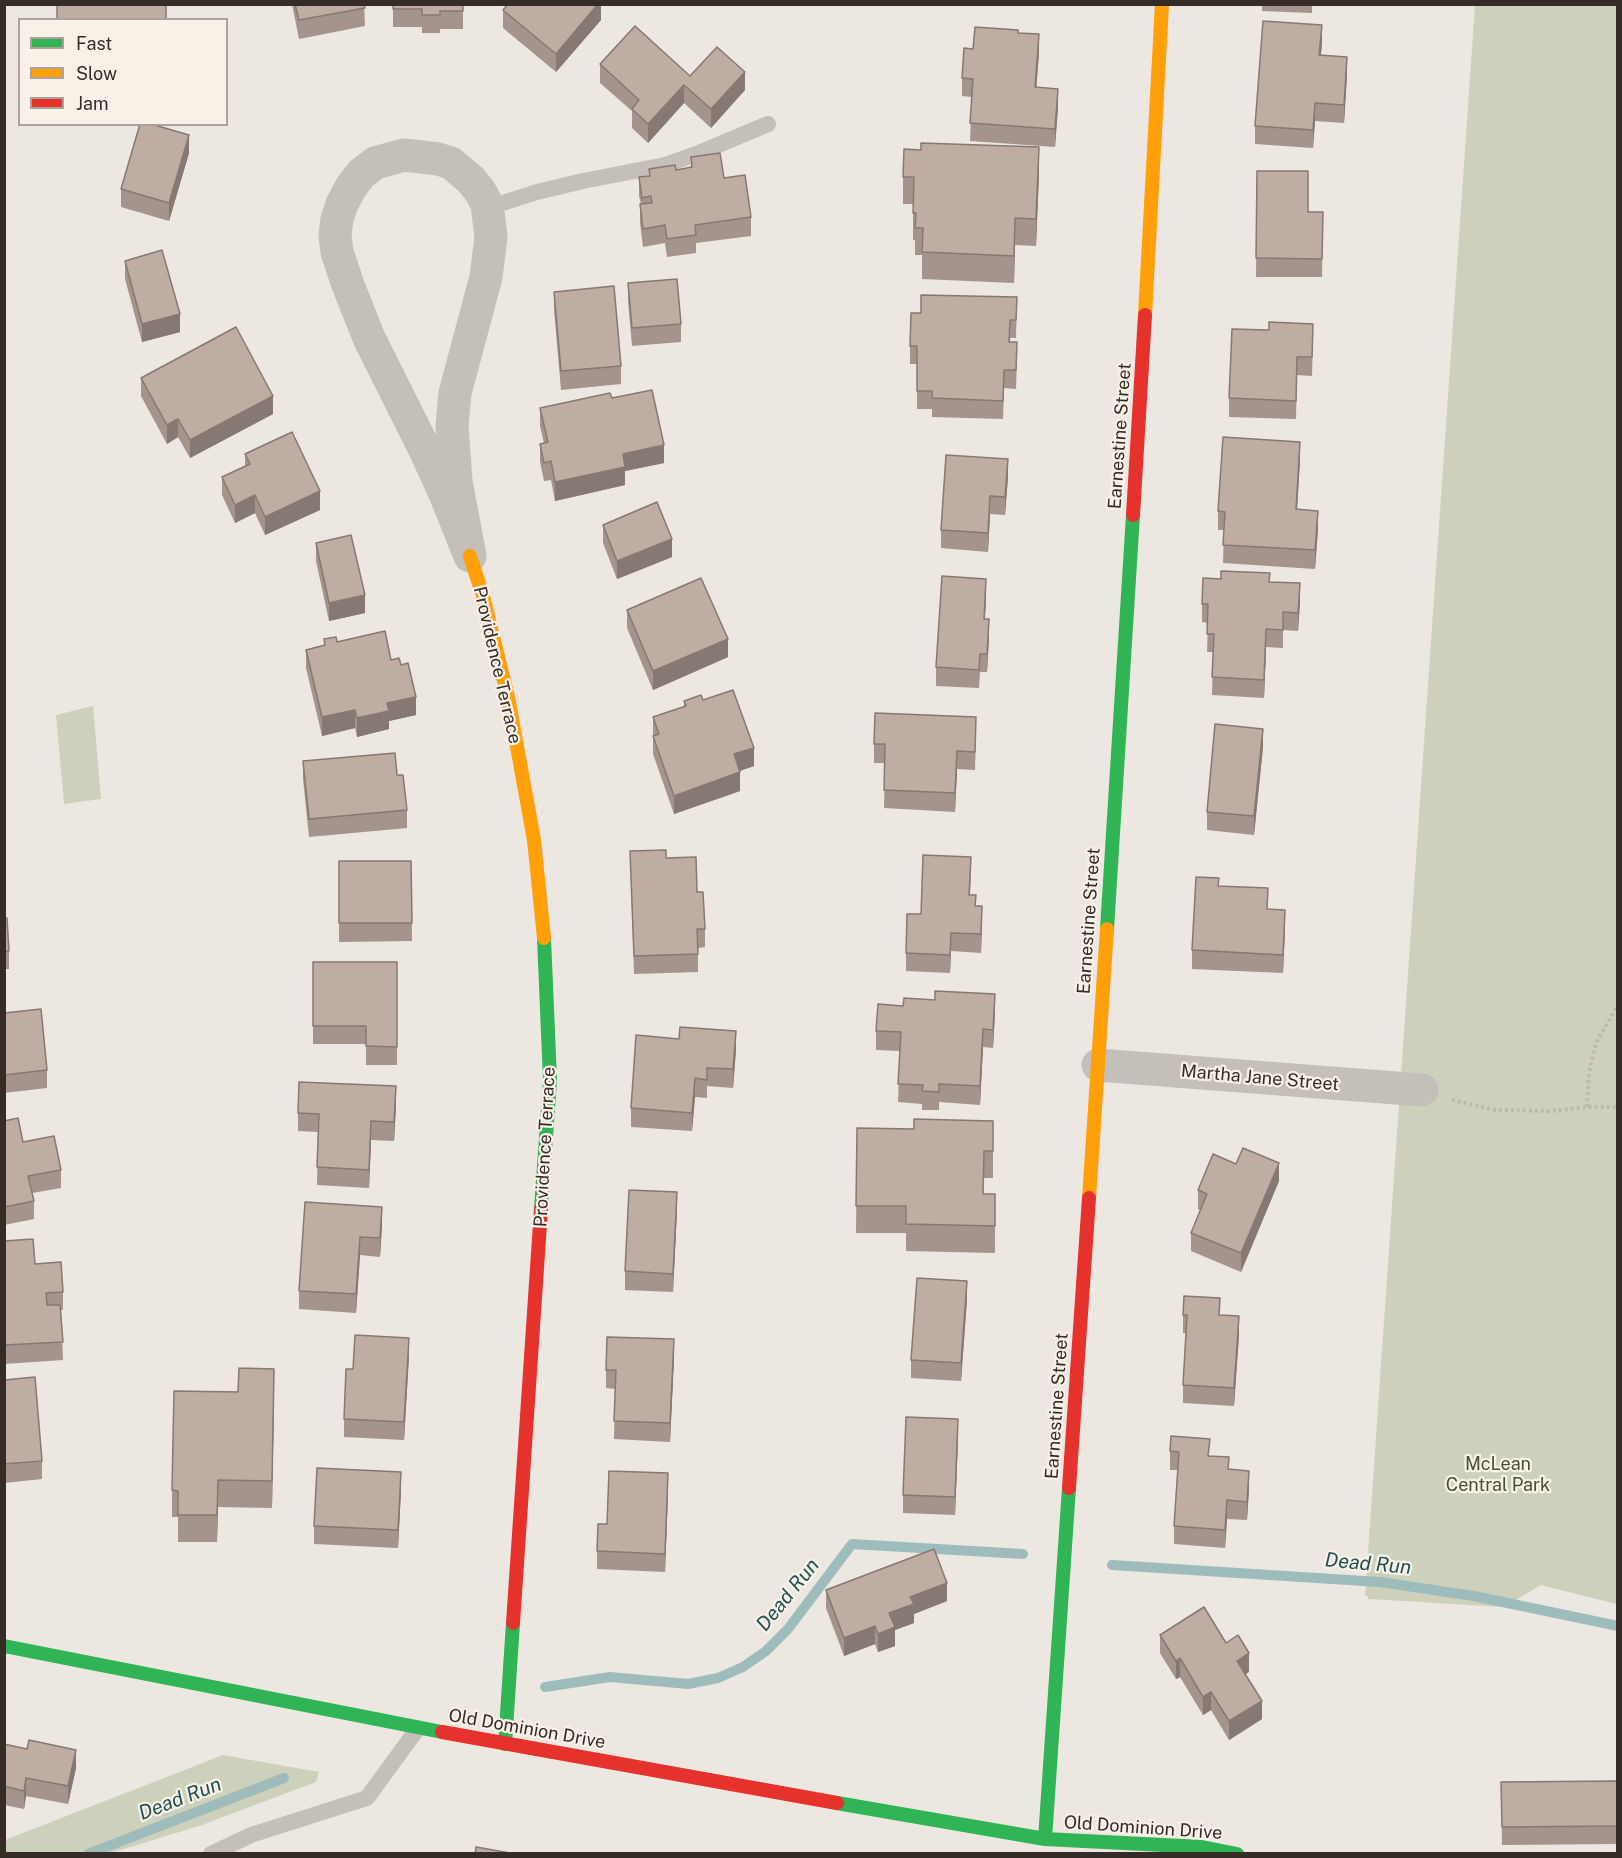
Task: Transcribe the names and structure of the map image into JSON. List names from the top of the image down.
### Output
{
  "streets": {
    "street": [
      "Earnestine Street",
      "Providence Terrace",
      "Martha Jane Street",
      "Old Dominion Drive"
    ]
  },
  "crossings": [
    ["Earnestine Street", "Martha Jane Street"],
    ["Earnestine Street", "Old Dominion Drive"],
    ["Providence Terrace", "Old Dominion Drive"]
  ],
  "water": ["Dead Run"],
  "parks": ["McLean Central Park"],
  "legend": ["Fast", "Slow", "Jam"]
}
